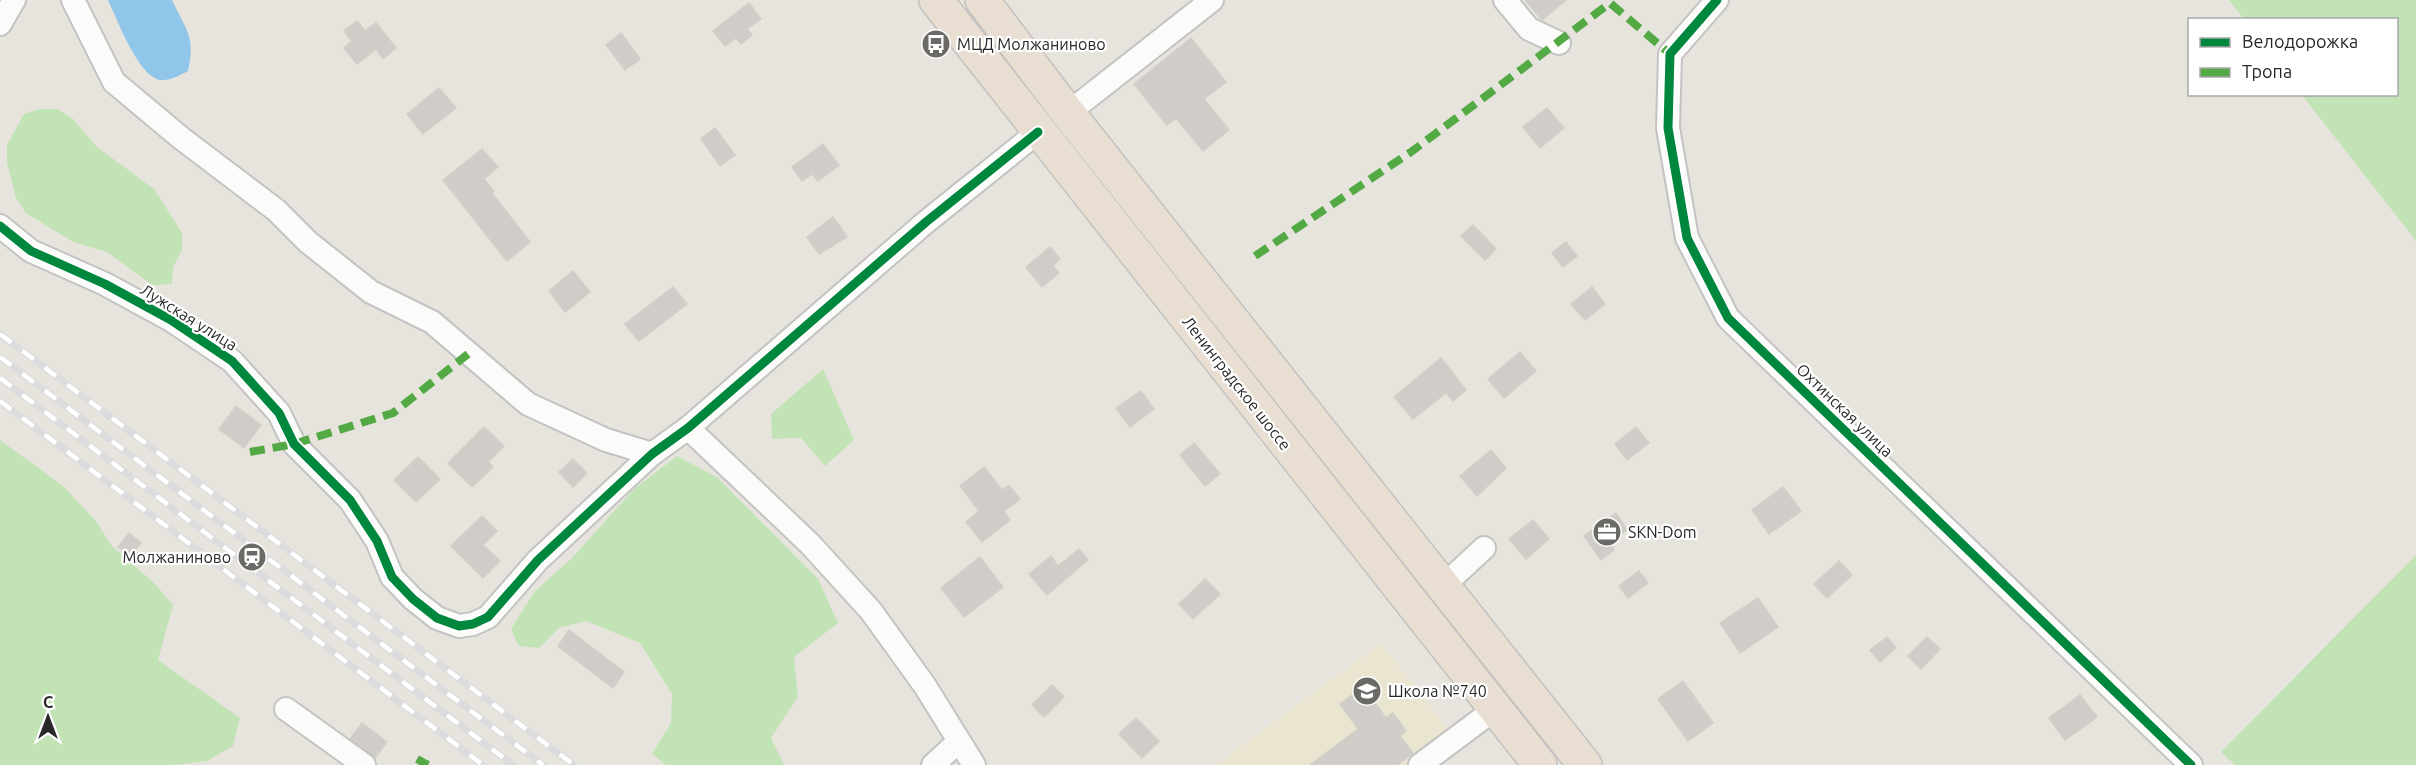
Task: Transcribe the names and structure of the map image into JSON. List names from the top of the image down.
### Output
{
  "streets": {
    "highway": ["Ленинградское шоссе"],
    "street": ["Лужская улица", "Охтинская улица"]
  },
  "crossings": [
    ["Лужская улица", "Ленинградское шоссе"]
  ],
  "places": {
    "bus stop": ["МЦД Молжаниново"],
    "office": ["SKN-Dom"],
    "station": ["Молжаниново"],
    "school or university": ["Школа №740"]
  },
  "legend": ["Велодорожка", "Тропа"],
  "north": "top"
}
